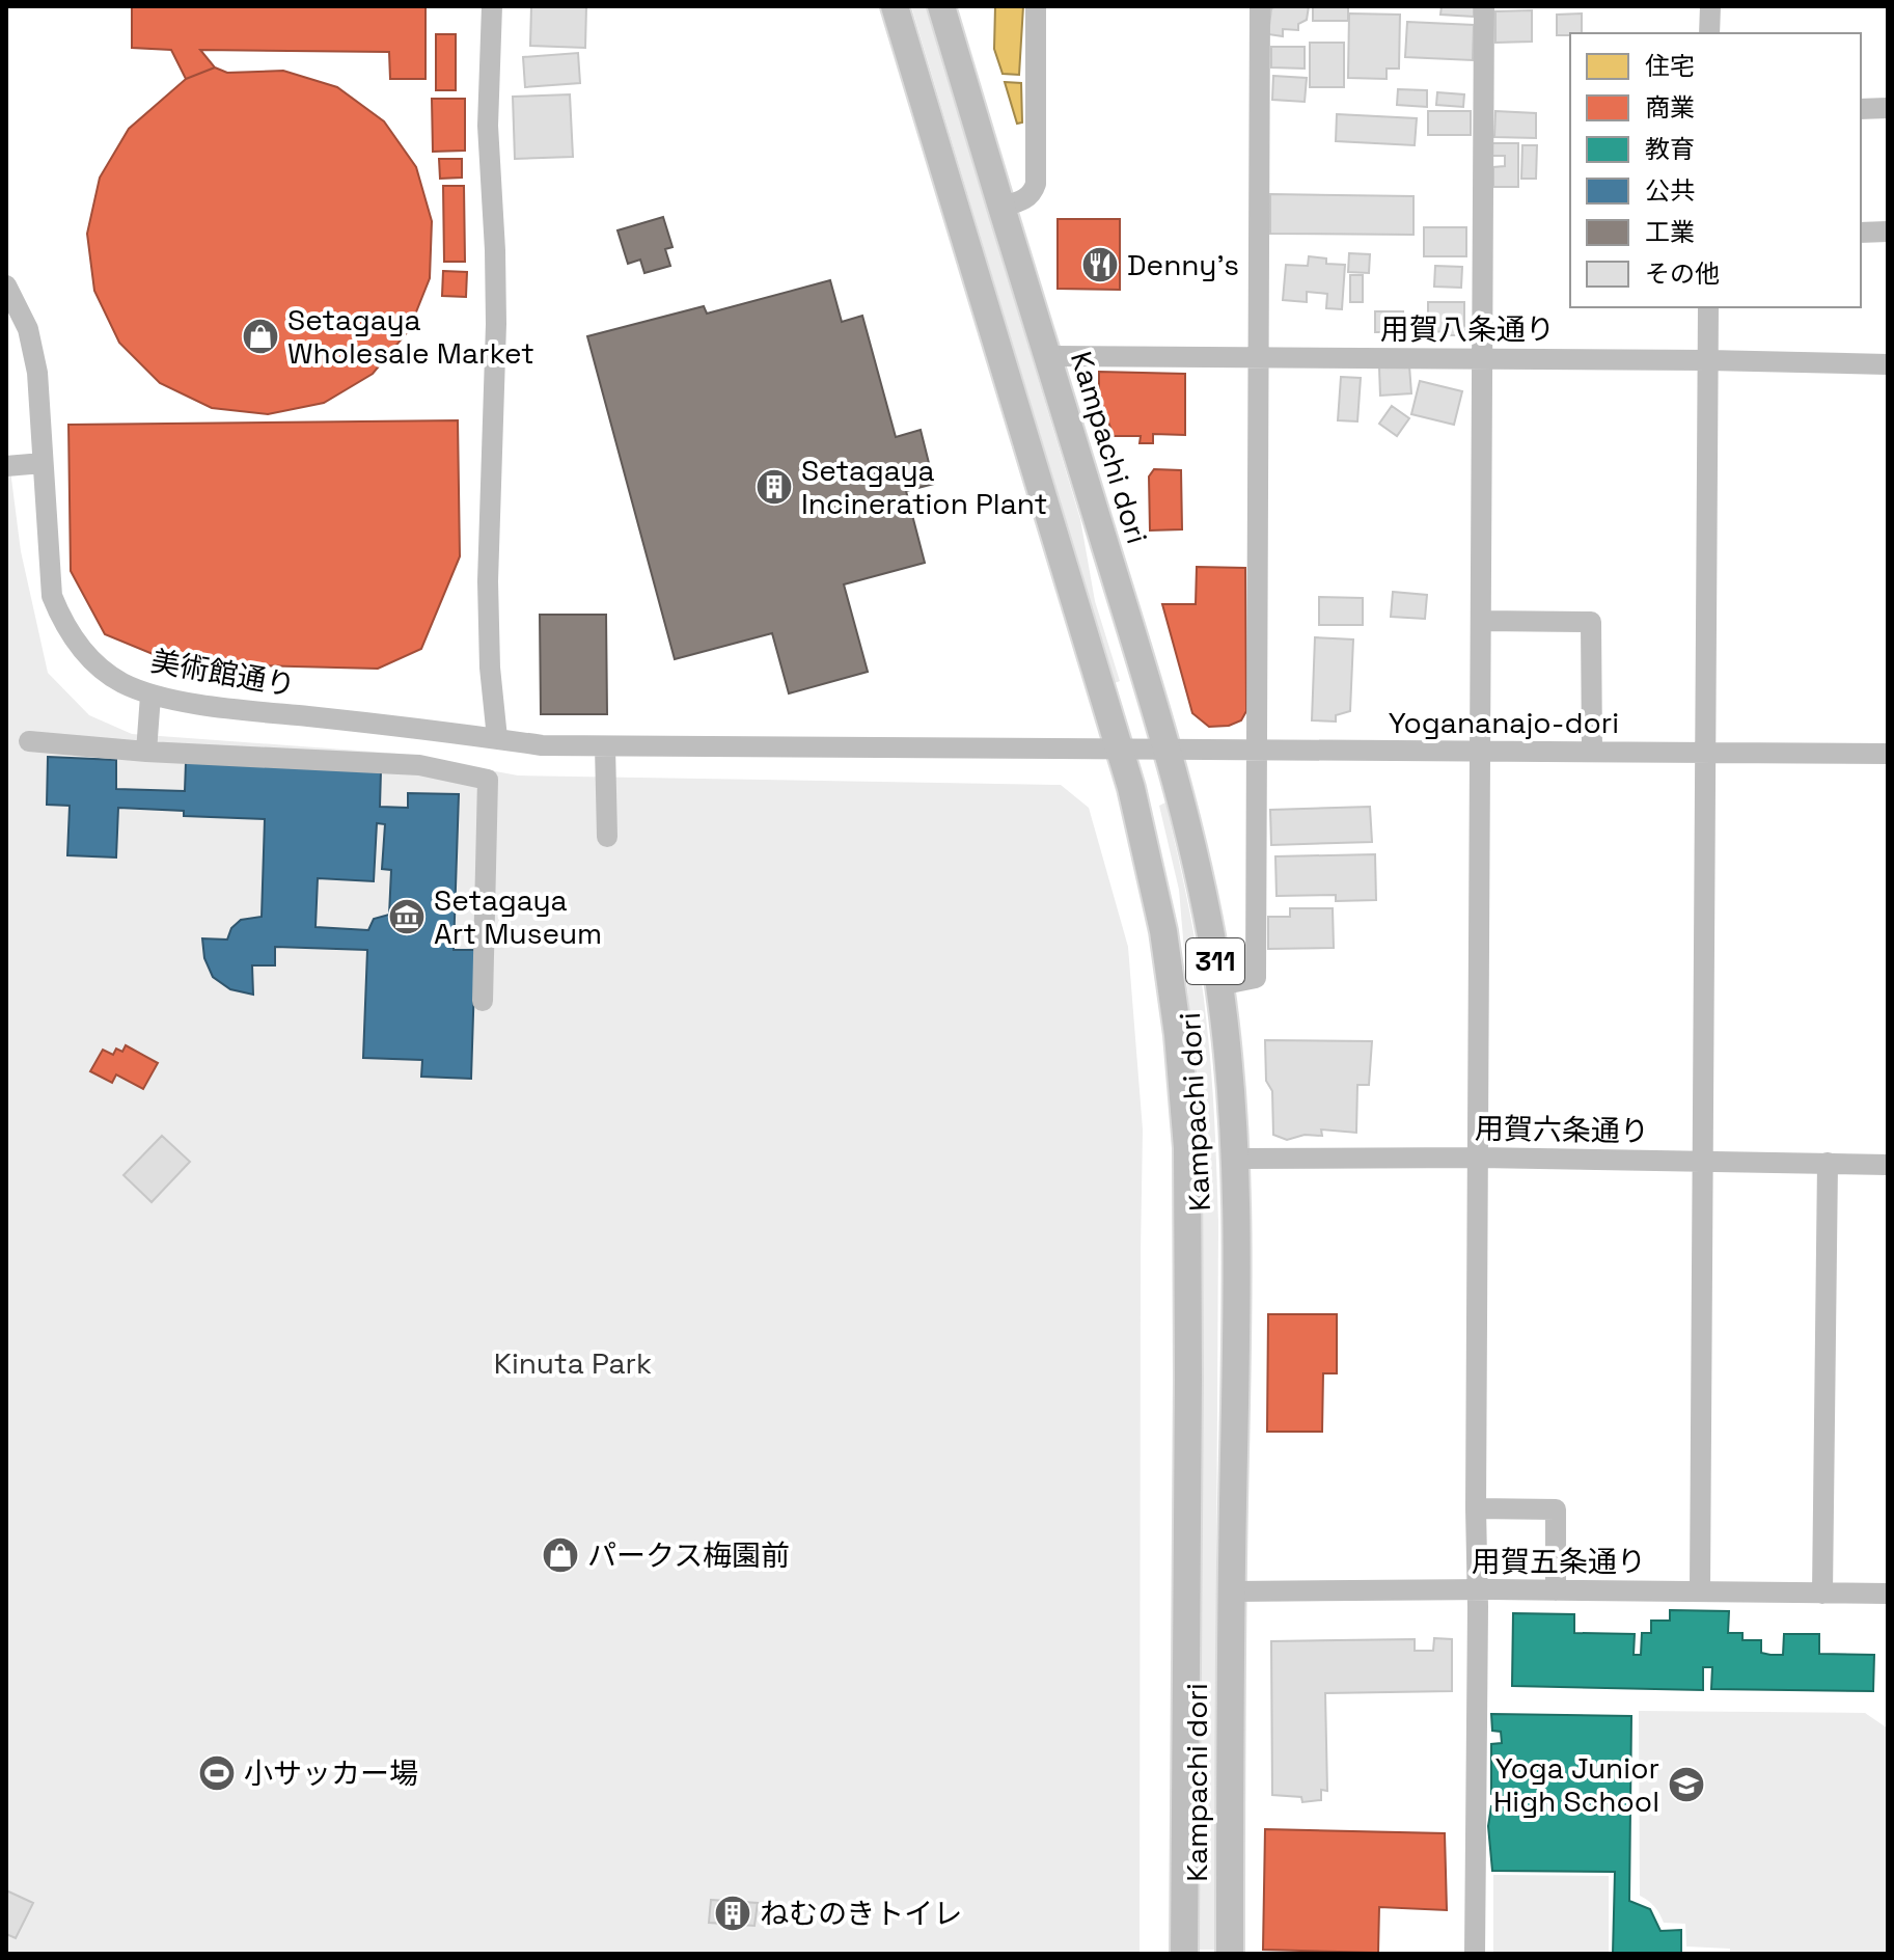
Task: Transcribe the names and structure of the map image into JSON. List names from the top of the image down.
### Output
{
  "streets": {
    "main road": ["Kampachi dori", "311"],
    "street": [
      "用賀八条通り",
      "美術館通り",
      "Yogananajo-dori",
      "用賀六条通り",
      "用賀五条通り"
    ]
  },
  "crossings": [
    ["用賀八条通り", "Kampachi dori"],
    ["Kampachi dori", "Yogananajo-dori"],
    ["Kampachi dori", "用賀六条通り"],
    ["Kampachi dori", "用賀五条通り"],
    ["美術館通り", "Yogananajo-dori"]
  ],
  "parks": ["Kinuta Park"],
  "places": {
    "restaurant": ["Denny's"],
    "shop": ["Setagaya Wholesale Market", "パークス梅園前"],
    "building": ["Setagaya Incineration Plant", "ねむのきトイレ"],
    "museum": ["Setagaya Art Museum"],
    "sports": ["小サッカー場"],
    "school or university": ["Yoga Junior High School"]
  },
  "legend": [
    "住宅",
    "商業",
    "教育",
    "公共",
    "工業",
    "その他"
  ]
}
